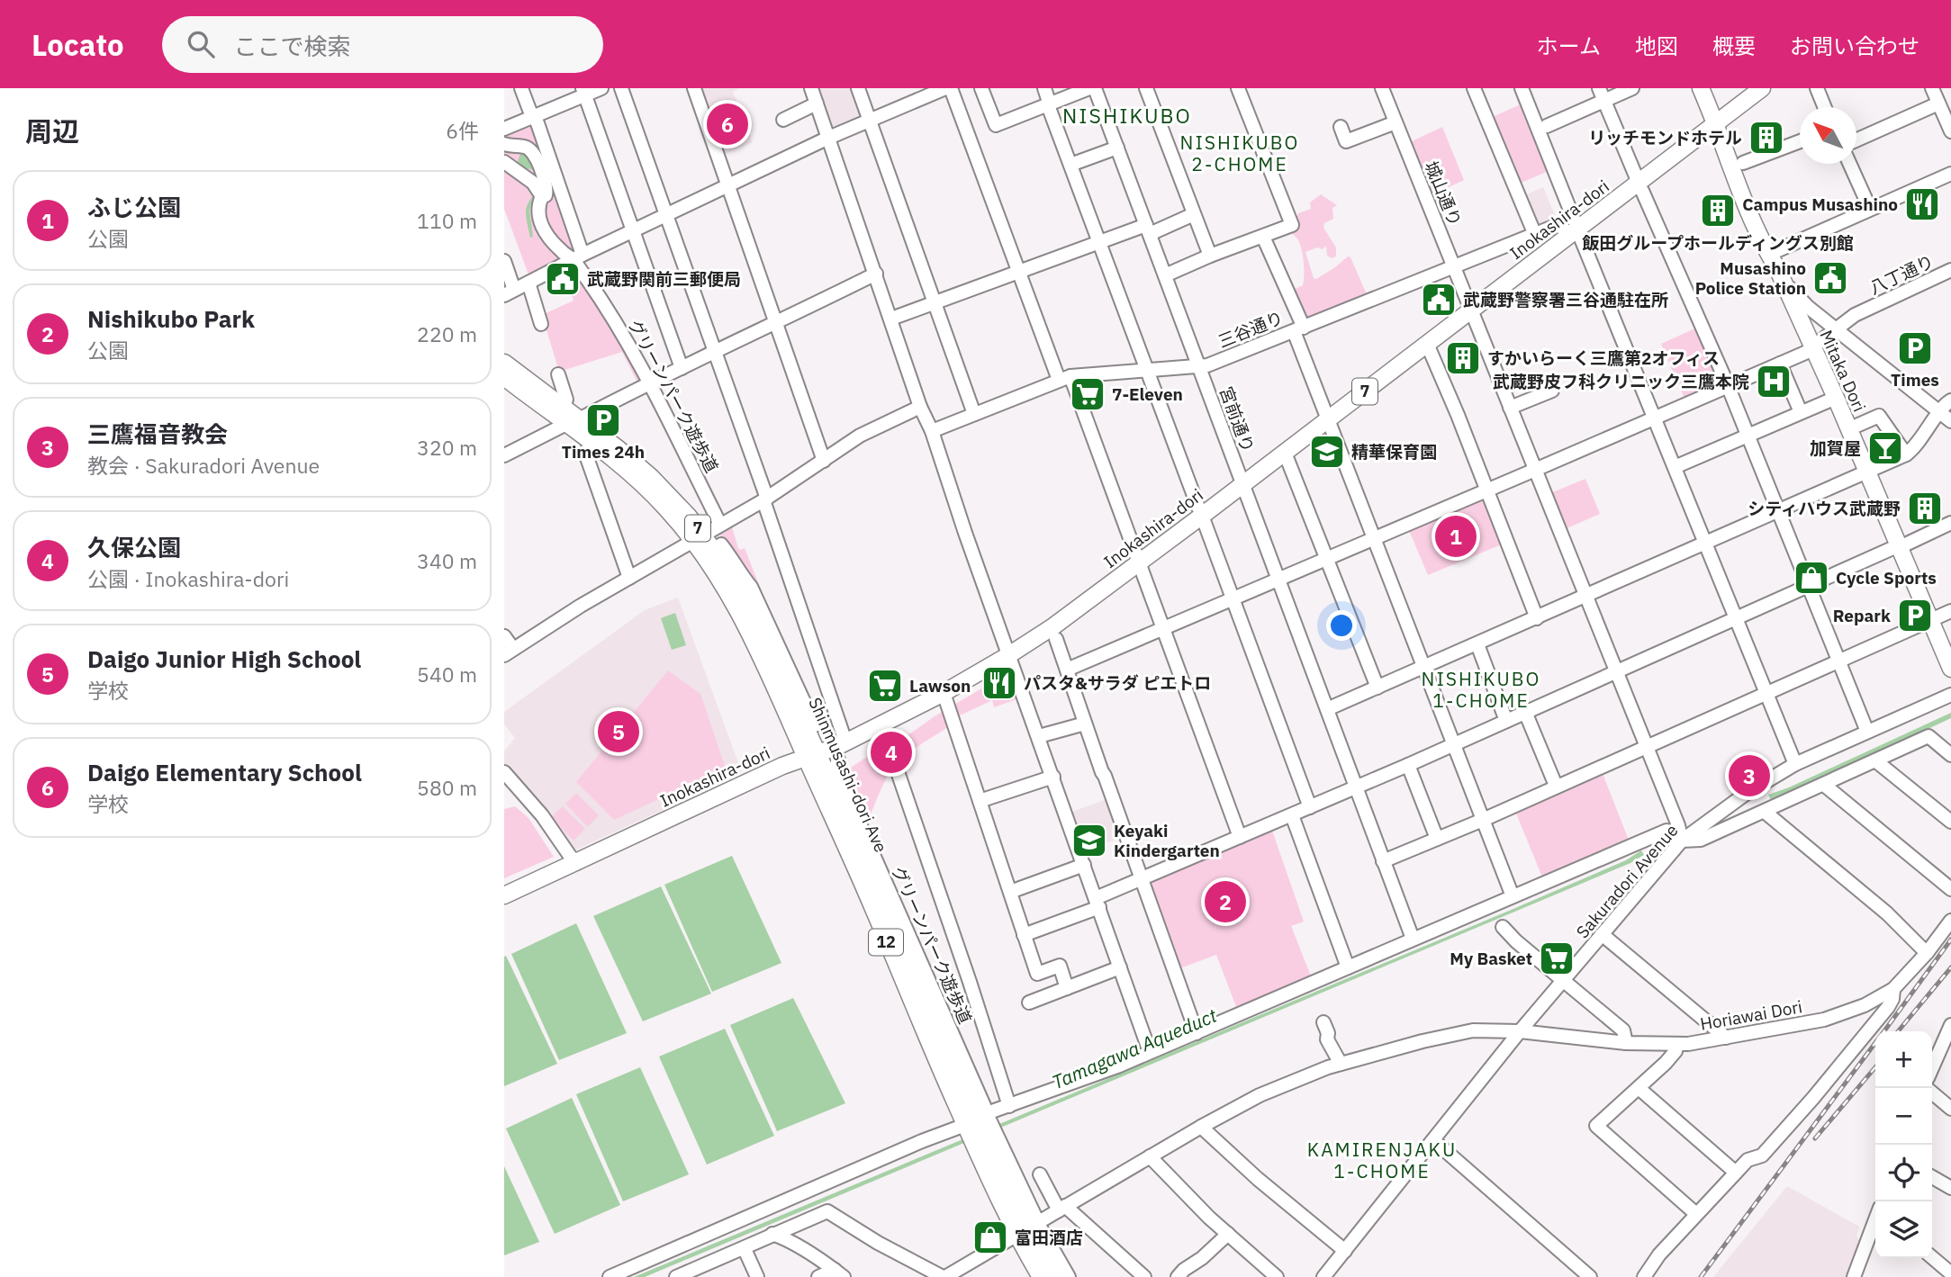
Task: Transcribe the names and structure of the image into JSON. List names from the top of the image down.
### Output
{
  "streets": {
    "main road": [
      "Inokashira-dori",
      "Mitaka Dori",
      "7",
      "Shinmusashi-dori Ave",
      "12"
    ],
    "street": [
      "城山通り",
      "八丁通り",
      "三谷通り",
      "グリーンパーク遊歩道",
      "宮前通り",
      "Sakuradori Avenue",
      "Horiawai Dori"
    ]
  },
  "crossings": [
    ["城山通り", "Inokashira-dori"],
    ["城山通り", "八丁通り"],
    ["城山通り", "三谷通り"],
    ["城山通り", "Sakuradori Avenue"],
    ["Inokashira-dori", "三谷通り"],
    ["Inokashira-dori", "Mitaka Dori"],
    ["Inokashira-dori", "宮前通り"],
    ["Inokashira-dori", "Shinmusashi-dori Ave"],
    ["八丁通り", "Mitaka Dori"],
    ["八丁通り", "宮前通り"],
    ["三谷通り", "宮前通り"],
    ["グリーンパーク遊歩道", "Shinmusashi-dori Ave"],
    ["Shinmusashi-dori Ave", "Horiawai Dori"],
    ["Sakuradori Avenue", "Horiawai Dori"]
  ],
  "districts": [
    "NISHIKUBO",
    "NISHIKUBO 2-CHOME",
    "NISHIKUBO 1-CHOME",
    "KAMIRENJAKU 1-CHOME"
  ],
  "water": ["Tamagawa Aqueduct"],
  "places": {
    "building": [
      "リッチモンドホテル",
      "飯田グループホールディングス別館",
      "すかいらーく三鷹第2オフィス",
      "シティハウス武蔵野"
    ],
    "restaurant": ["Campus Musashino", "パスタ&サラダ ピエトロ"],
    "public building": ["Musashino Police Station", "武蔵野関前三郵便局", "武蔵野警察署三谷通駐在所"],
    "parking": ["Times", "Times 24h", "Repark"],
    "hospital": ["武蔵野皮フ科クリニック三鷹本院"],
    "supermarket": ["7-Eleven", "Lawson", "My Basket"],
    "bar": ["加賀屋"],
    "school or university": ["精華保育園", "Keyaki Kindergarten"],
    "shop": ["Cycle Sports", "富田酒店"]
  },
  "north": "top left",
  "page": {
    "header": "Locato",
    "search": "ここで検索",
    "nav": [
      "ホーム",
      "地図",
      "概要",
      "お問い合わせ"
    ],
    "heading": ["周辺", "6件"],
    "pins": [
      "6",
      "1",
      "5",
      "4",
      "3",
      "2"
    ],
    "list": [
      {
        "mark": "1",
        "name": "ふじ公園",
        "note": "公園",
        "value": "110 m"
      },
      {
        "mark": "2",
        "name": "Nishikubo Park",
        "note": "公園",
        "value": "220 m"
      },
      {
        "mark": "3",
        "name": "三鷹福音教会",
        "note": "教会 · Sakuradori Avenue",
        "value": "320 m"
      },
      {
        "mark": "4",
        "name": "久保公園",
        "note": "公園 · Inokashira-dori",
        "value": "340 m"
      },
      {
        "mark": "5",
        "name": "Daigo Junior High School",
        "note": "学校",
        "value": "540 m"
      },
      {
        "mark": "6",
        "name": "Daigo Elementary School",
        "note": "学校",
        "value": "580 m"
      }
    ],
    "map_buttons": ["+", "−"]
  }
}
